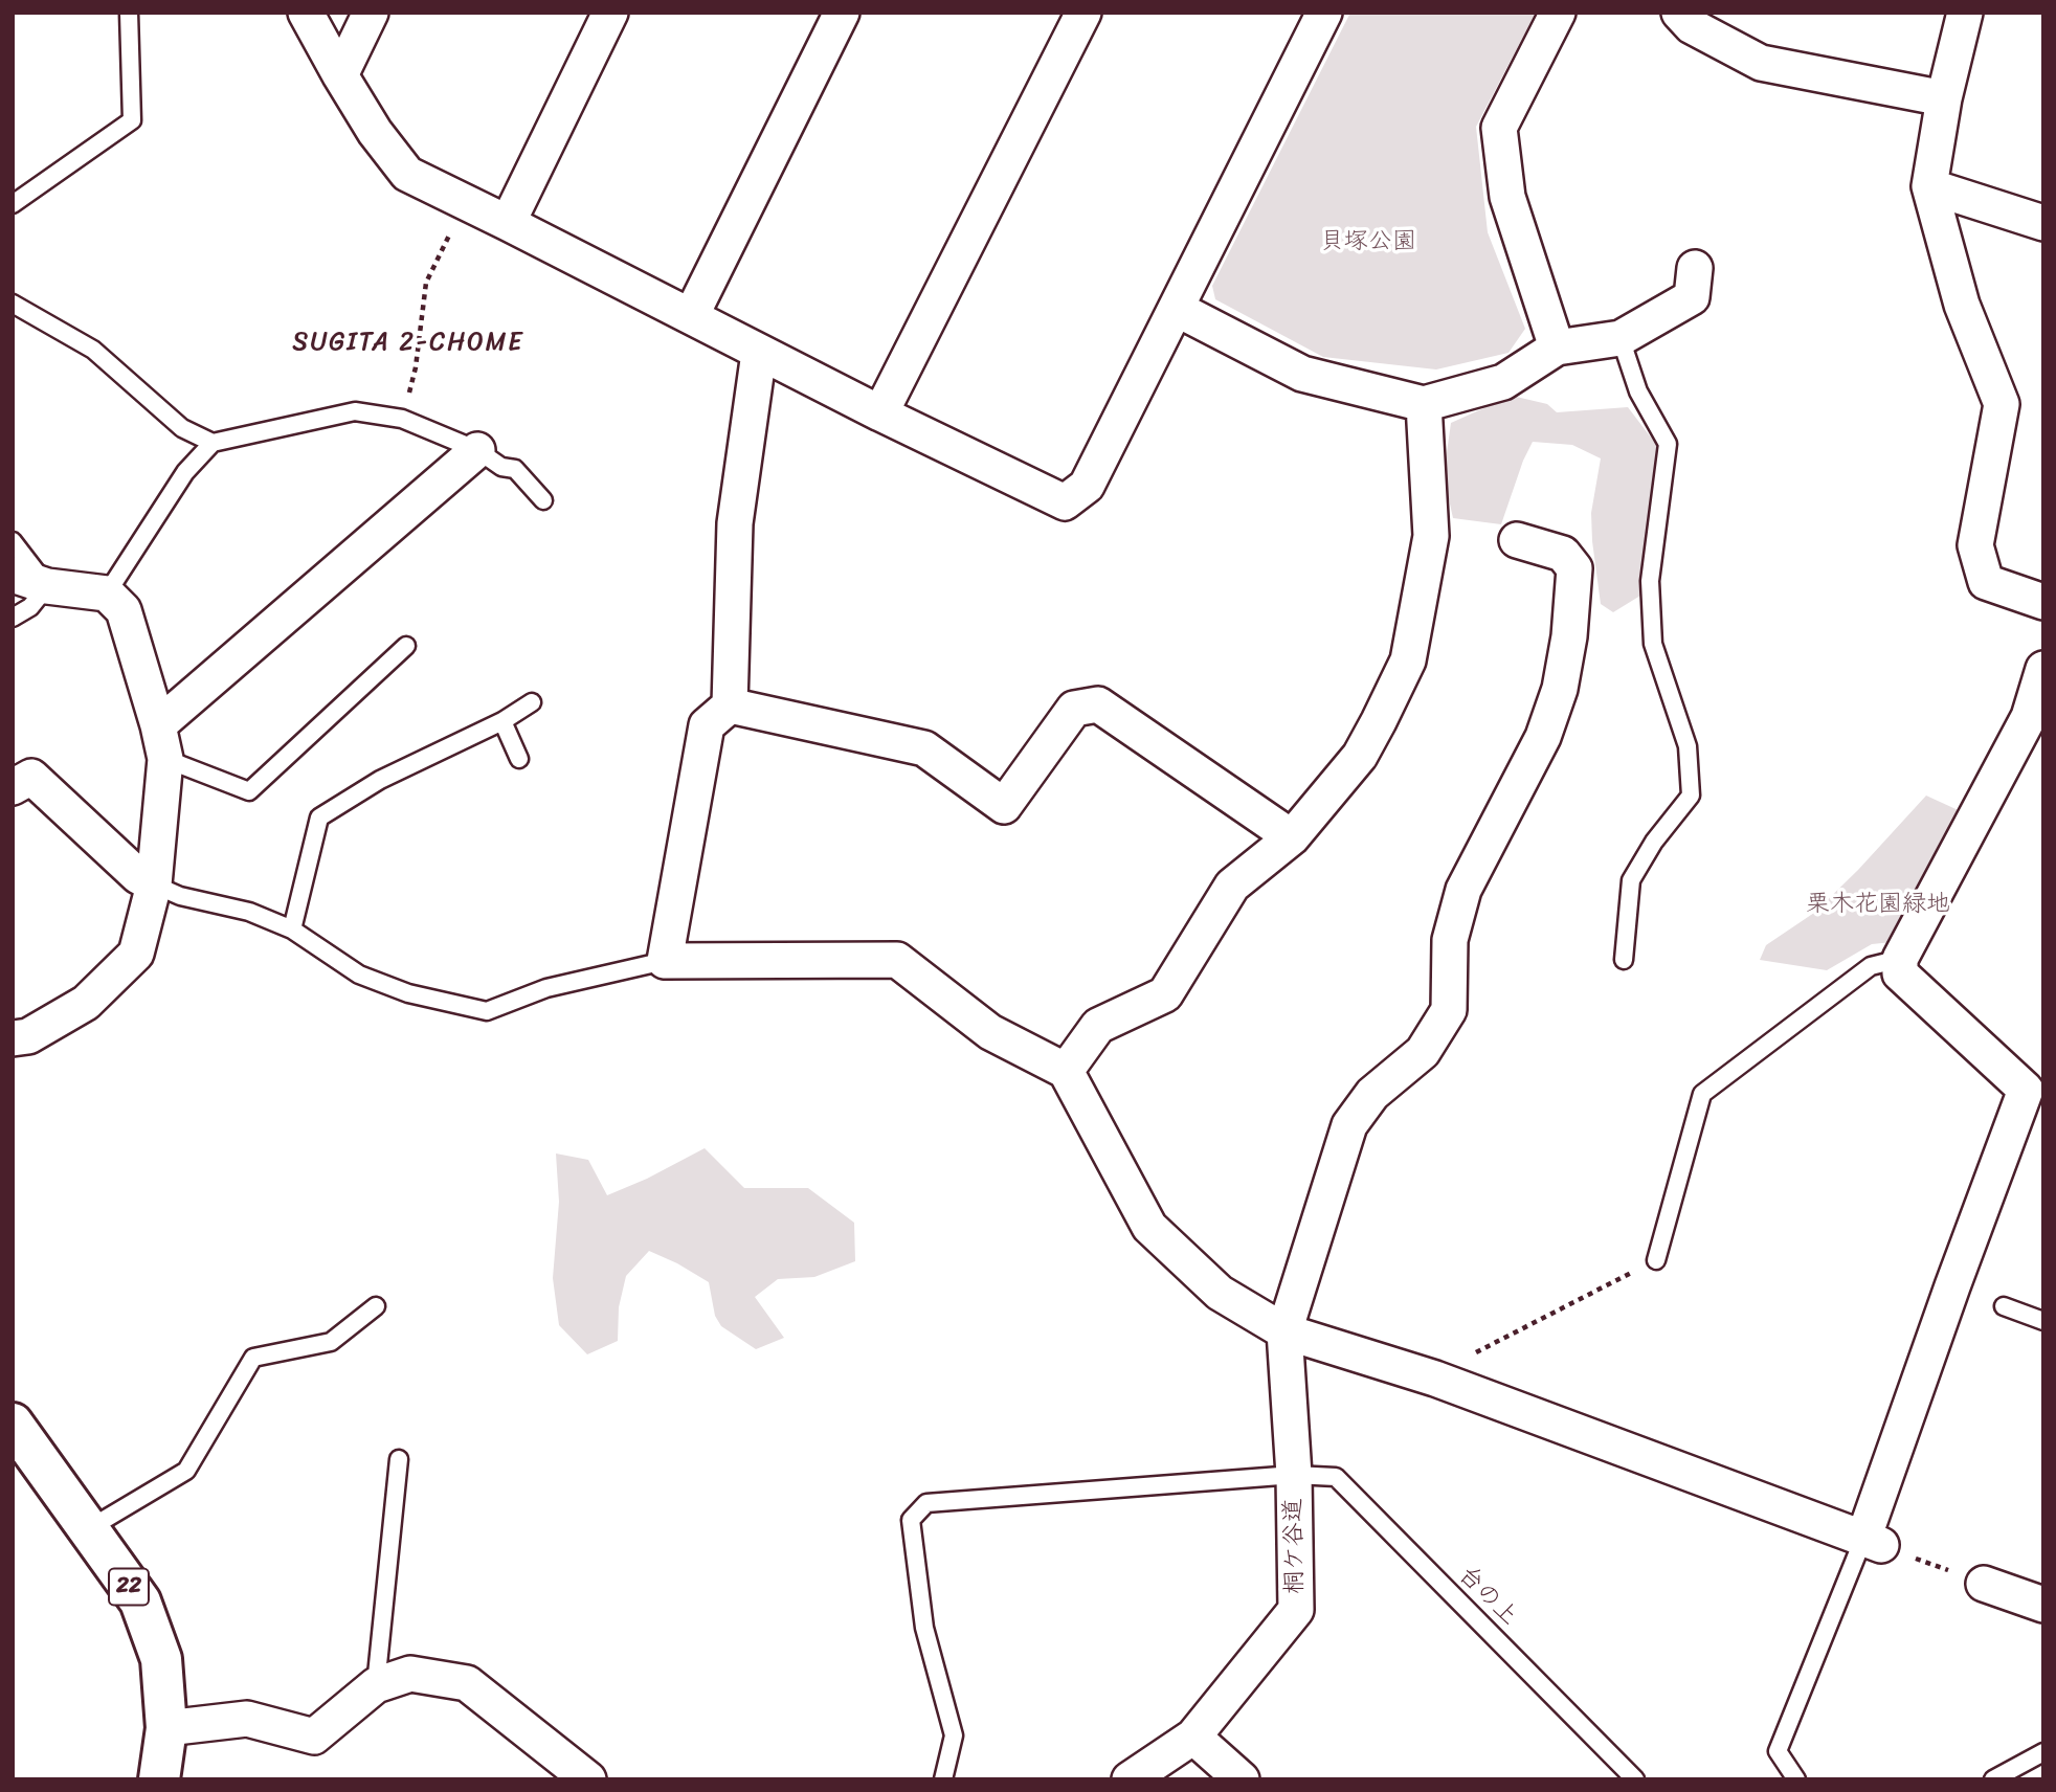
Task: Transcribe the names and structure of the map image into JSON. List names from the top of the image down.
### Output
{
  "streets": {
    "main road": ["22"],
    "street": ["桐ケ谷道"],
    "lane": ["台の上"]
  },
  "crossings": [
    ["桐ケ谷道", "台の上"]
  ],
  "districts": ["SUGITA 2-CHOME"],
  "parks": ["貝塚公園", "栗木花園緑地"]
}
